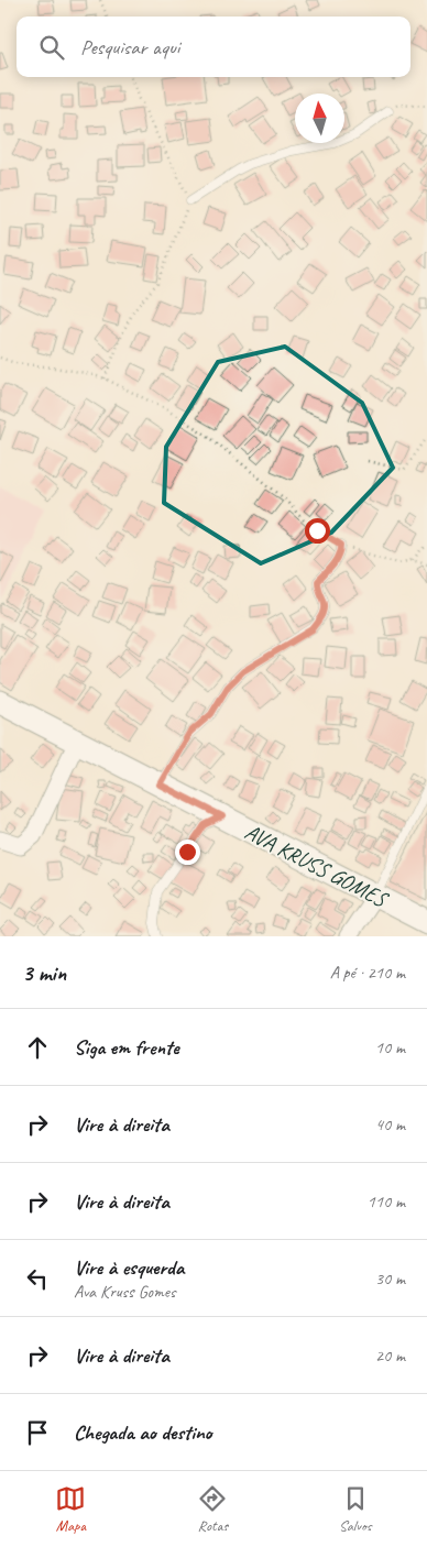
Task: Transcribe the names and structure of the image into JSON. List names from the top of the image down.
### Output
{
  "streets": {
    "street": ["AVA KRUSS GOMES"]
  },
  "north": "top",
  "page": {
    "search": "Pesquisar aqui",
    "heading": ["3 min", "A pé · 210 m"],
    "list": [
      ["Siga em frente", "10 m"],
      ["Vire à direita", "40 m"],
      ["Vire à direita", "110 m"],
      ["Vire à esquerda", "Ava Kruss Gomes", "30 m"],
      ["Vire à direita", "20 m"],
      "Chegada ao destino"
    ],
    "nav": ["Mapa", "Rotas", "Salvos"]
  }
}
